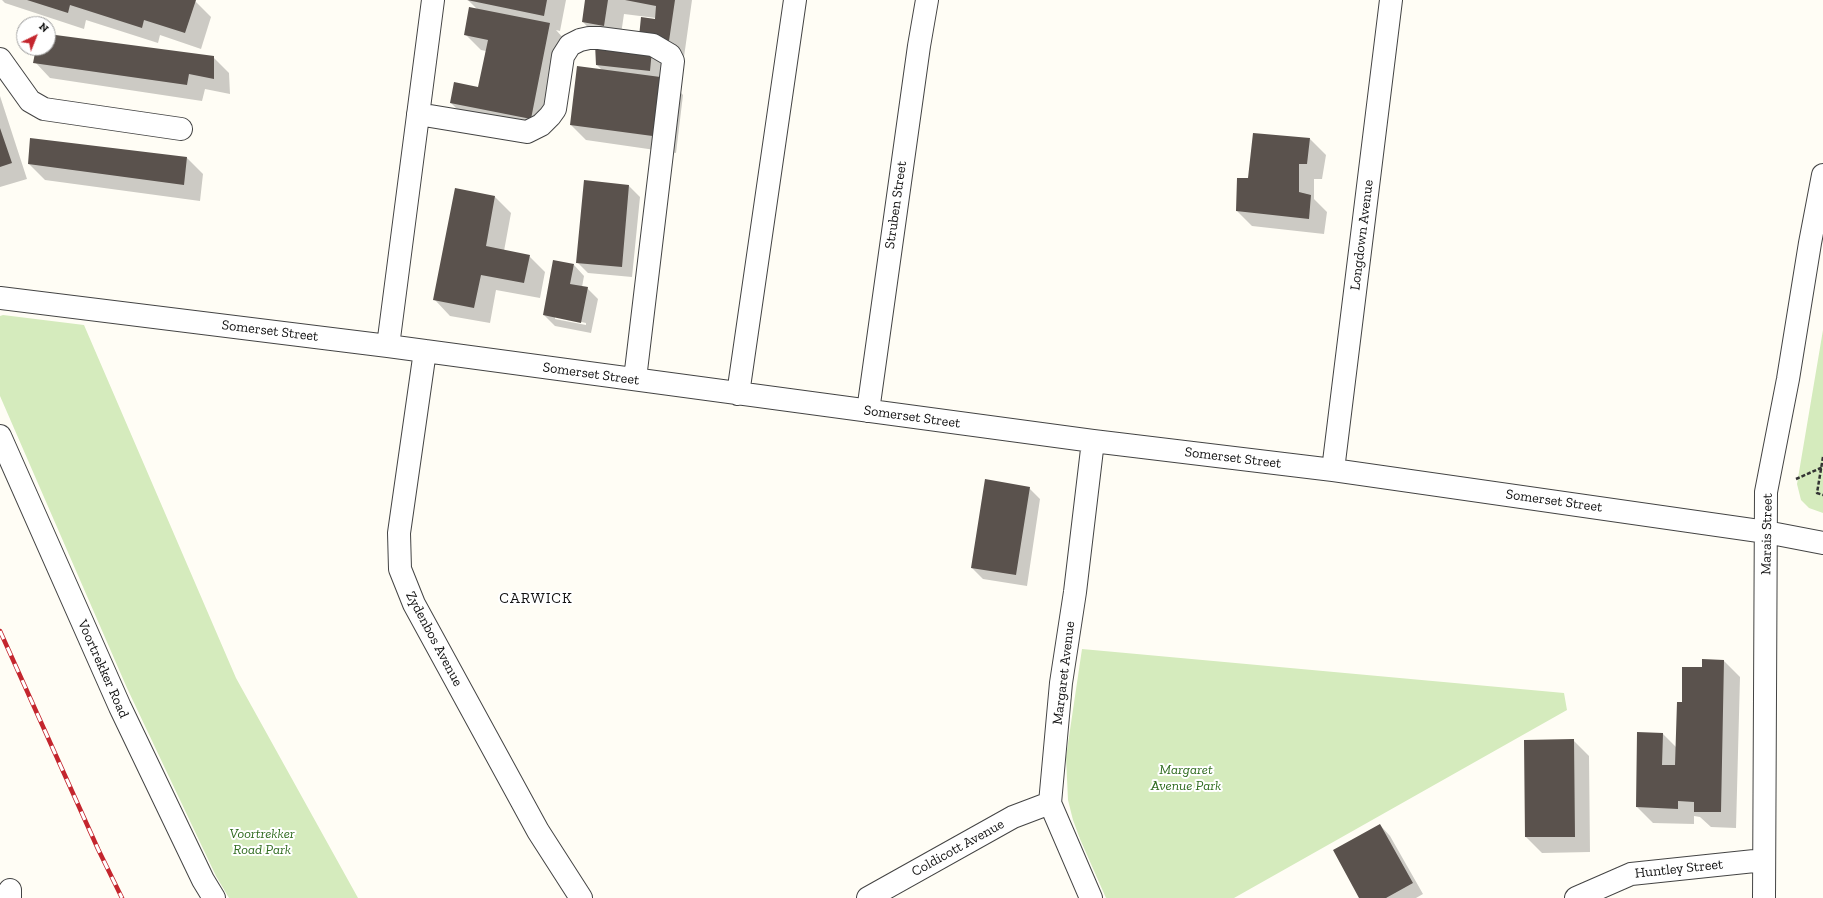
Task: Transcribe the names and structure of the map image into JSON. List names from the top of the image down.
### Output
{
  "streets": {
    "street": [
      "Struben Street",
      "Longdown Avenue",
      "Somerset Street",
      "Marais Street",
      "Zydenbos Avenue",
      "Voortrekker Road",
      "Margaret Avenue",
      "Coldicott Avenue",
      "Huntley Street"
    ]
  },
  "crossings": [
    ["Struben Street", "Somerset Street"],
    ["Longdown Avenue", "Somerset Street"],
    ["Somerset Street", "Marais Street"],
    ["Somerset Street", "Zydenbos Avenue"],
    ["Somerset Street", "Margaret Avenue"],
    ["Marais Street", "Huntley Street"],
    ["Margaret Avenue", "Coldicott Avenue"]
  ],
  "districts": ["CARWICK"],
  "parks": ["Margaret Avenue Park", "Voortrekker Road Park"],
  "north": "top right"
}
